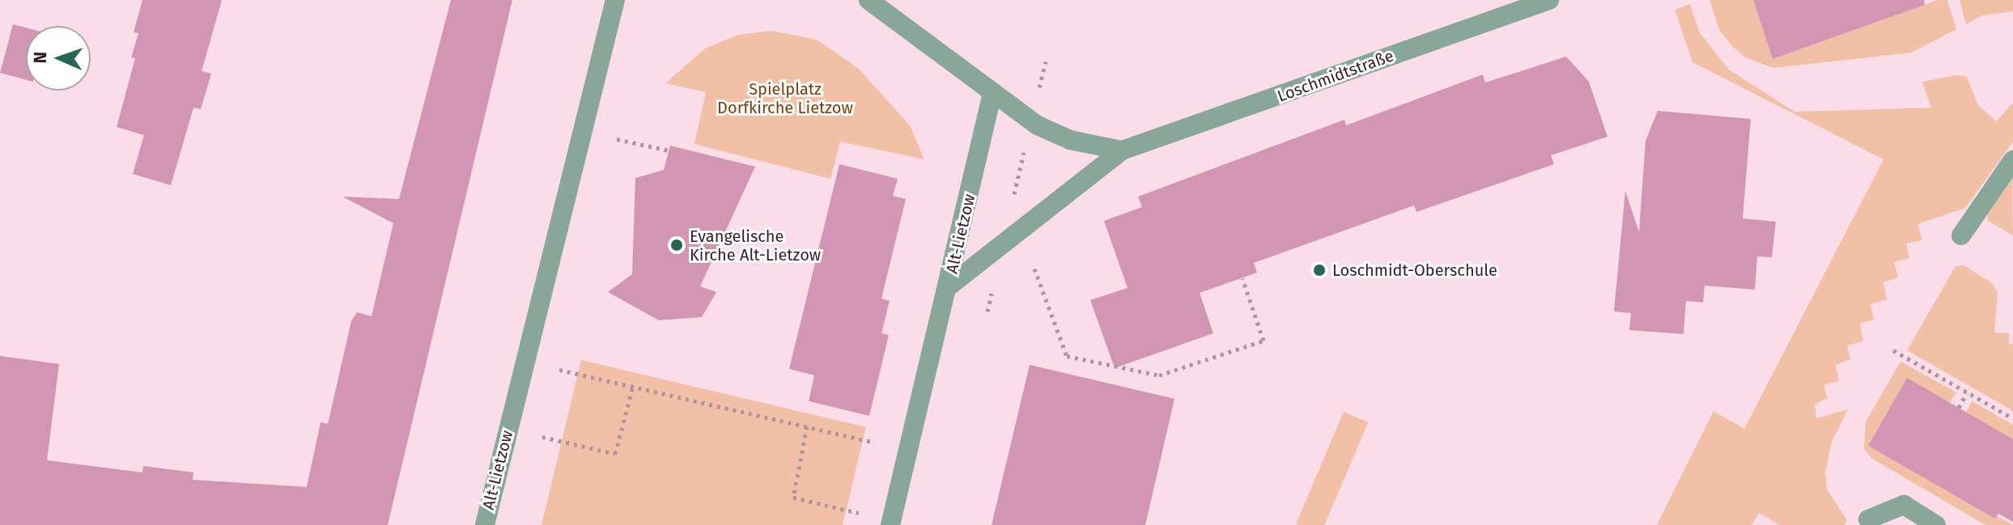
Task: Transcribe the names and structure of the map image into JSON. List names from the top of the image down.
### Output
{
  "streets": {
    "street": ["Loschmidtstraße", "Alt-Lietzow"]
  },
  "crossings": [
    ["Loschmidtstraße", "Alt-Lietzow"]
  ],
  "parks": ["Spielplatz Dorfkirche Lietzow"],
  "places": ["Evangelische Kirche Alt-Lietzow", "Loschmidt-Oberschule"],
  "north": "left"
}
